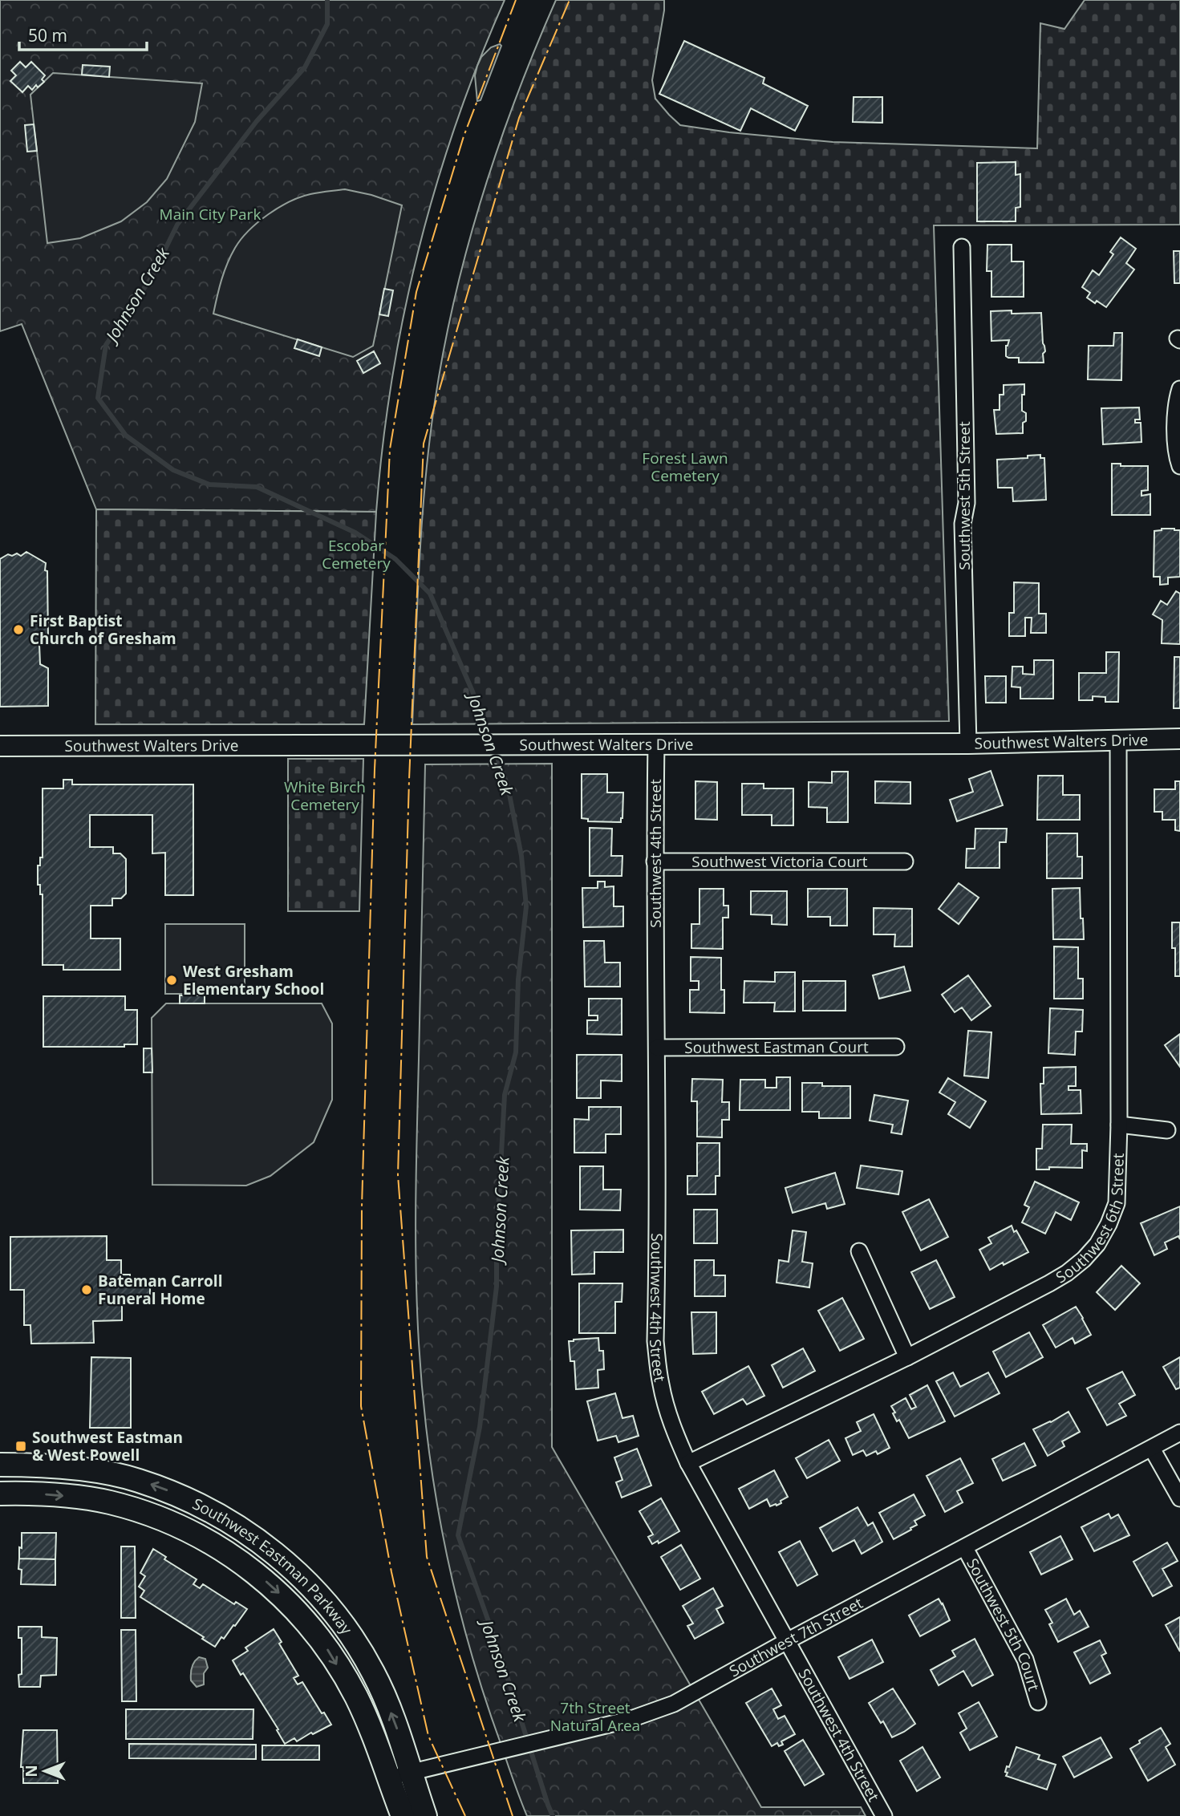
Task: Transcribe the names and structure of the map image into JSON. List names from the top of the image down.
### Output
{
  "streets": {
    "main road": ["Southwest Eastman Parkway"],
    "street": [
      "Southwest 5th Street",
      "Southwest Walters Drive",
      "Southwest 4th Street",
      "Southwest Victoria Court",
      "Southwest Eastman Court",
      "Southwest 6th Street",
      "Southwest 5th Court",
      "Southwest 7th Street"
    ]
  },
  "crossings": [
    ["Southwest 5th Street", "Southwest Walters Drive"],
    ["Southwest Walters Drive", "Southwest 4th Street"],
    ["Southwest Walters Drive", "Southwest 6th Street"],
    ["Southwest 4th Street", "Southwest Victoria Court"],
    ["Southwest 4th Street", "Southwest Eastman Court"],
    ["Southwest 4th Street", "Southwest 6th Street"],
    ["Southwest 4th Street", "Southwest 7th Street"],
    ["Southwest Eastman Parkway", "Southwest 7th Street"],
    ["Southwest 5th Court", "Southwest 7th Street"]
  ],
  "water": ["Johnson Creek"],
  "parks": [
    "Main City Park",
    "Forest Lawn Cemetery",
    "Escobar Cemetery",
    "White Birch Cemetery",
    "7th Street Natural Area"
  ],
  "places": {
    "other": ["First Baptist Church of Gresham", "West Gresham Elementary School", "Bateman Carroll Funeral Home"],
    "transit": ["Southwest Eastman & West Powell"]
  },
  "scale_bar": "50 m",
  "north": "left"
}
